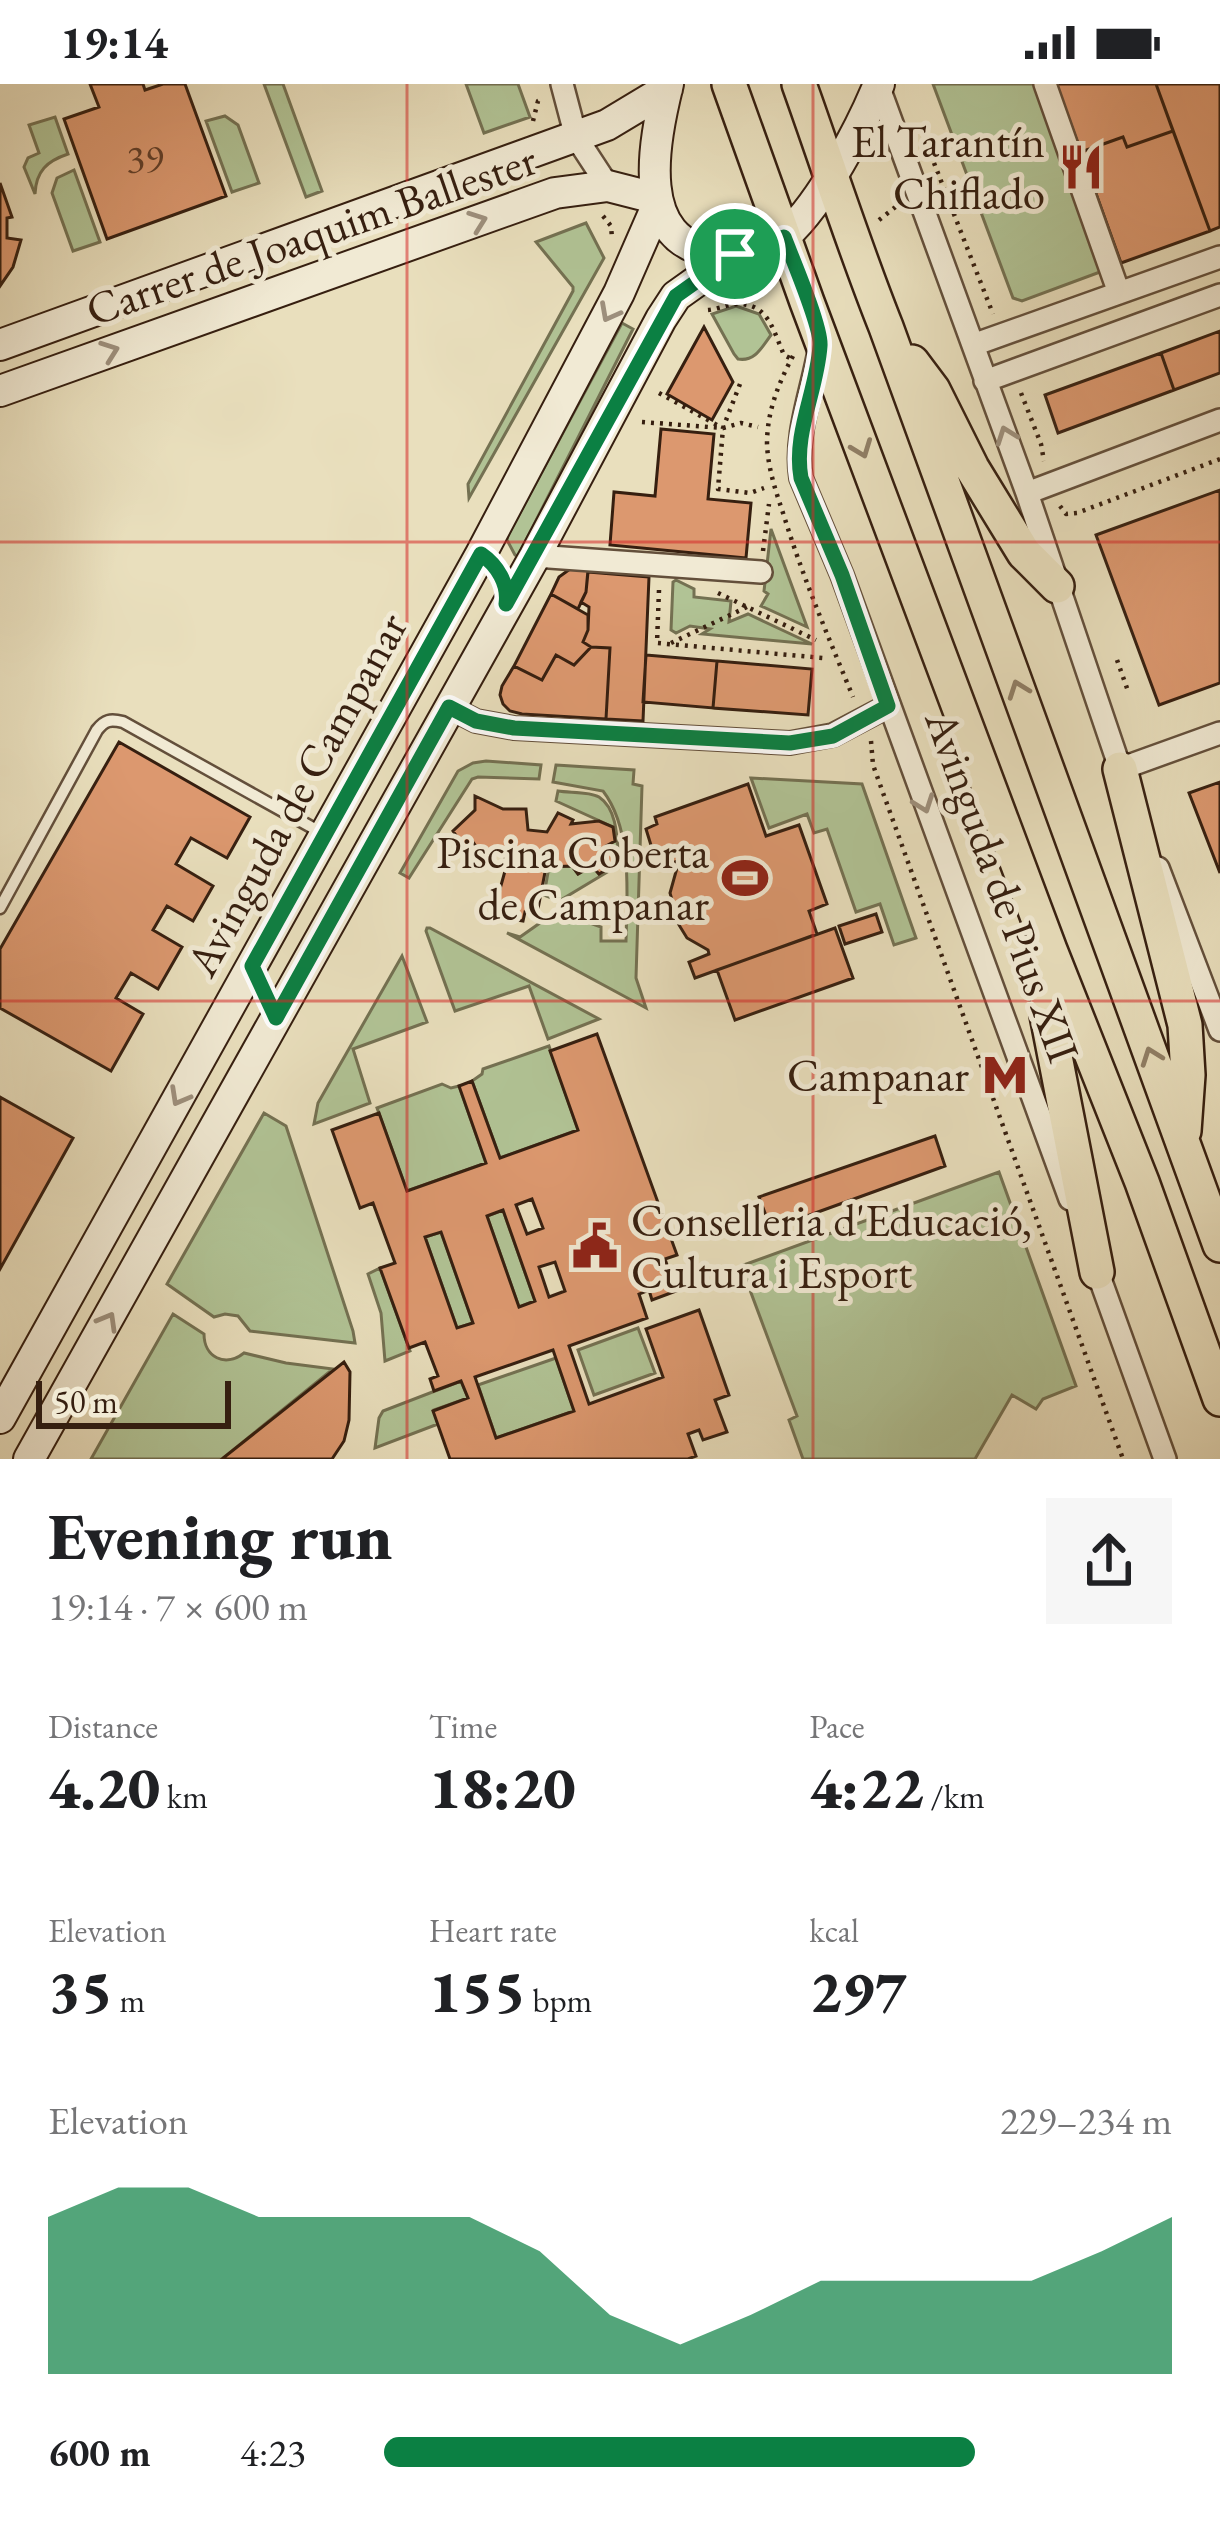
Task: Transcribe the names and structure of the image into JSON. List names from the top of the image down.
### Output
{
  "streets": {
    "main road": ["Carrer de Joaquim Ballester", "Avinguda de Campanar", "Avinguda de Pius XII"]
  },
  "crossings": [
    ["Carrer de Joaquim Ballester", "Avinguda de Campanar"]
  ],
  "places": {
    "restaurant": ["El Tarantín Chiflado"],
    "sports": ["Piscina Coberta de Campanar"],
    "metro station": ["Campanar"],
    "public building": ["Conselleria d'Educació, Cultura i Esport"]
  },
  "house_numbers": ["39"],
  "scale_bar": "50 m",
  "page": {
    "status": "19:14",
    "scale": "50 m",
    "heading": ["Evening run", "19:14 · 7 × 600 m"],
    "stats": [
      ["Distance", "4.20 km"],
      ["Time", "18:20"],
      ["Pace", "4:22 /km"],
      ["Elevation", "35 m"],
      ["Heart rate", "155 bpm"],
      ["kcal", "297"]
    ],
    "chart": ["Elevation", "229–234 m"],
    "list": [
      {
        "name": "600 m",
        "note": "4:23"
      }
    ]
  }
}
